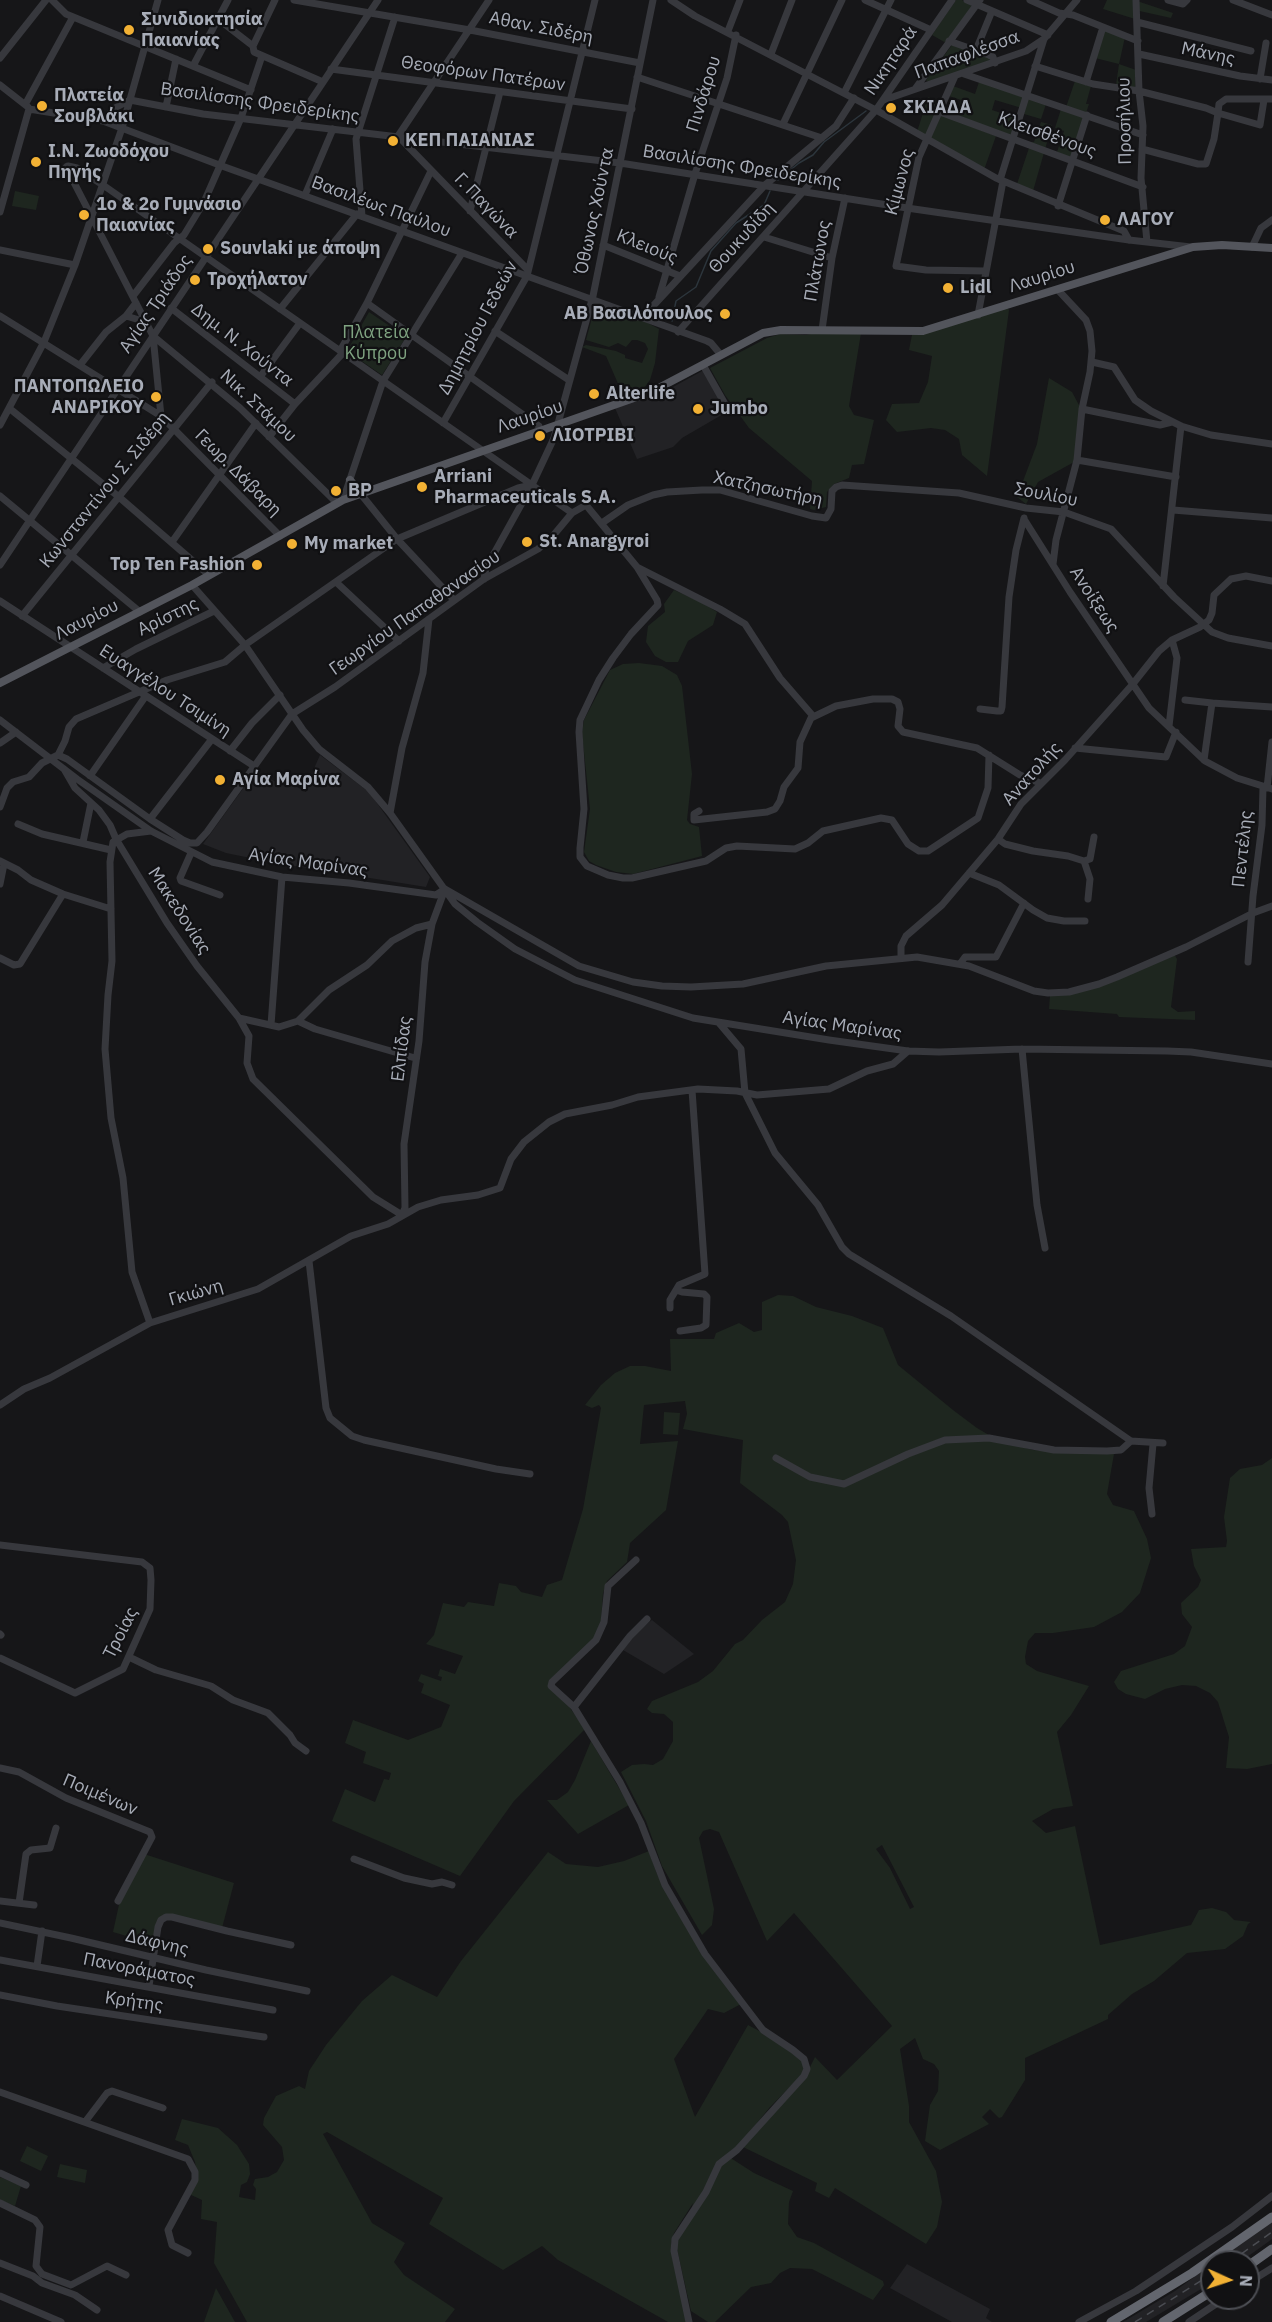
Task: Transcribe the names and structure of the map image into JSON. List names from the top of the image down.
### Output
{
  "streets": {
    "main road": ["Λαυρίου"],
    "street": [
      "Αθαν. Σιδέρη",
      "Μάνης",
      "Παπαφλέσσα",
      "Νικηταρά",
      "Θεοφόρων Πατέρων",
      "Πινδάρου",
      "Βασιλίσσης Φρειδερίκης",
      "Προσήλιου",
      "Κλεισθένους",
      "Κίμωνος",
      "Γ. Παγώνα",
      "Βασιλέως Παύλου",
      "Όθωνος Χούντα",
      "Θουκυδίδη",
      "Κλειούς",
      "Πλάτωνος",
      "Αγίας Τριάδος",
      "Δημητρίου Γεδεών",
      "Δημ. Ν. Χούντα",
      "Νικ. Στάμου",
      "Γεωρ. Δάβαρη",
      "Χατζησωτήρη",
      "Κωνσταντίνου Σ. Σιδέρη",
      "Σουλίου",
      "Ανοίξεως",
      "Γεωργίου Παπαθανασίου",
      "Αρίστης",
      "Ευαγγέλου Τσιμίνη",
      "Ανατολής",
      "Πεντέλης",
      "Αγίας Μαρίνας",
      "Μακεδονίας",
      "Ελπίδας",
      "Γκιώνη",
      "Τροίας",
      "Ποιμένων",
      "Δάφνης",
      "Πανοράματος",
      "Κρήτης"
    ]
  },
  "crossings": [
    ["Αθαν. Σιδέρη", "Όθωνος Χούντα"],
    ["Αθαν. Σιδέρη", "Αγίας Τριάδος"],
    ["Αθαν. Σιδέρη", "Δημητρίου Γεδεών"],
    ["Μάνης", "Προσήλιου"],
    ["Παπαφλέσσα", "Νικηταρά"],
    ["Παπαφλέσσα", "Κίμωνος"],
    ["Νικηταρά", "Θουκυδίδη"],
    ["Θεοφόρων Πατέρων", "Όθωνος Χούντα"],
    ["Θεοφόρων Πατέρων", "Αγίας Τριάδος"],
    ["Θεοφόρων Πατέρων", "Δημητρίου Γεδεών"],
    ["Πινδάρου", "Βασιλίσσης Φρειδερίκης"],
    ["Πινδάρου", "Κλειούς"],
    ["Βασιλίσσης Φρειδερίκης", "Προσήλιου"],
    ["Βασιλίσσης Φρειδερίκης", "Κίμωνος"],
    ["Βασιλίσσης Φρειδερίκης", "Γ. Παγώνα"],
    ["Βασιλίσσης Φρειδερίκης", "Όθωνος Χούντα"],
    ["Βασιλίσσης Φρειδερίκης", "Θουκυδίδη"],
    ["Βασιλίσσης Φρειδερίκης", "Πλάτωνος"],
    ["Βασιλίσσης Φρειδερίκης", "Λαυρίου"],
    ["Βασιλίσσης Φρειδερίκης", "Αγίας Τριάδος"],
    ["Βασιλίσσης Φρειδερίκης", "Δημητρίου Γεδεών"],
    ["Προσήλιου", "Κλεισθένους"],
    ["Κλεισθένους", "Κίμωνος"],
    ["Γ. Παγώνα", "Βασιλέως Παύλου"],
    ["Γ. Παγώνα", "Δημητρίου Γεδεών"],
    ["Βασιλέως Παύλου", "Όθωνος Χούντα"],
    ["Βασιλέως Παύλου", "Θουκυδίδη"],
    ["Βασιλέως Παύλου", "Λαυρίου"],
    ["Βασιλέως Παύλου", "Αγίας Τριάδος"],
    ["Βασιλέως Παύλου", "Δημητρίου Γεδεών"],
    ["Όθωνος Χούντα", "Κλειούς"],
    ["Όθωνος Χούντα", "Λαυρίου"],
    ["Όθωνος Χούντα", "Γεωργίου Παπαθανασίου"],
    ["Πλάτωνος", "Λαυρίου"],
    ["Λαυρίου", "Νικ. Στάμου"],
    ["Λαυρίου", "Γεωρ. Δάβαρη"],
    ["Λαυρίου", "Ανοίξεως"],
    ["Λαυρίου", "Ευαγγέλου Τσιμίνη"],
    ["Λαυρίου", "Αγίας Μαρίνας"],
    ["Αγίας Τριάδος", "Δημ. Ν. Χούντα"],
    ["Αγίας Τριάδος", "Νικ. Στάμου"],
    ["Αγίας Τριάδος", "Γεωρ. Δάβαρη"],
    ["Νικ. Στάμου", "Κωνσταντίνου Σ. Σιδέρη"],
    ["Γεωρ. Δάβαρη", "Κωνσταντίνου Σ. Σιδέρη"],
    ["Χατζησωτήρη", "Σουλίου"],
    ["Κωνσταντίνου Σ. Σιδέρη", "Ευαγγέλου Τσιμίνη"],
    ["Σουλίου", "Ανοίξεως"],
    ["Σουλίου", "Ανατολής"],
    ["Ανοίξεως", "Ανατολής"],
    ["Ανοίξεως", "Πεντέλης"],
    ["Γεωργίου Παπαθανασίου", "Ευαγγέλου Τσιμίνη"],
    ["Γεωργίου Παπαθανασίου", "Αγίας Μαρίνας"],
    ["Αρίστης", "Ευαγγέλου Τσιμίνη"],
    ["Αρίστης", "Αγίας Μαρίνας"],
    ["Αγίας Μαρίνας", "Μακεδονίας"],
    ["Αγίας Μαρίνας", "Ελπίδας"],
    ["Αγίας Μαρίνας", "Γκιώνη"],
    ["Ελπίδας", "Γκιώνη"]
  ],
  "parks": ["Πλατεία Κύπρου"],
  "places": [
    "Συνιδιοκτησία Παιανίας",
    "Πλατεία Σουβλάκι",
    "ΣΚΙΑΔΑ",
    "ΚΕΠ ΠΑΙΑΝΙΑΣ",
    "Ι.Ν. Ζωοδόχου Πηγής",
    "1ο & 2ο Γυμνάσιο Παιανίας",
    "ΛΑΓΟΥ",
    "Souvlaki με άποψη",
    "Τροχήλατον",
    "Lidl",
    "ΑΒ Βασιλόπουλος",
    "Alterlife",
    "ΠΑΝΤΟΠΩΛΕΙΟ ΑΝΔΡΙΚΟΥ",
    "Jumbo",
    "ΛΙΟΤΡΙΒΙ",
    "Arriani Pharmaceuticals S.A.",
    "BP",
    "St. Anargyroi",
    "My market",
    "Top Ten Fashion",
    "Αγία Μαρίνα"
  ],
  "north": "right"
}
